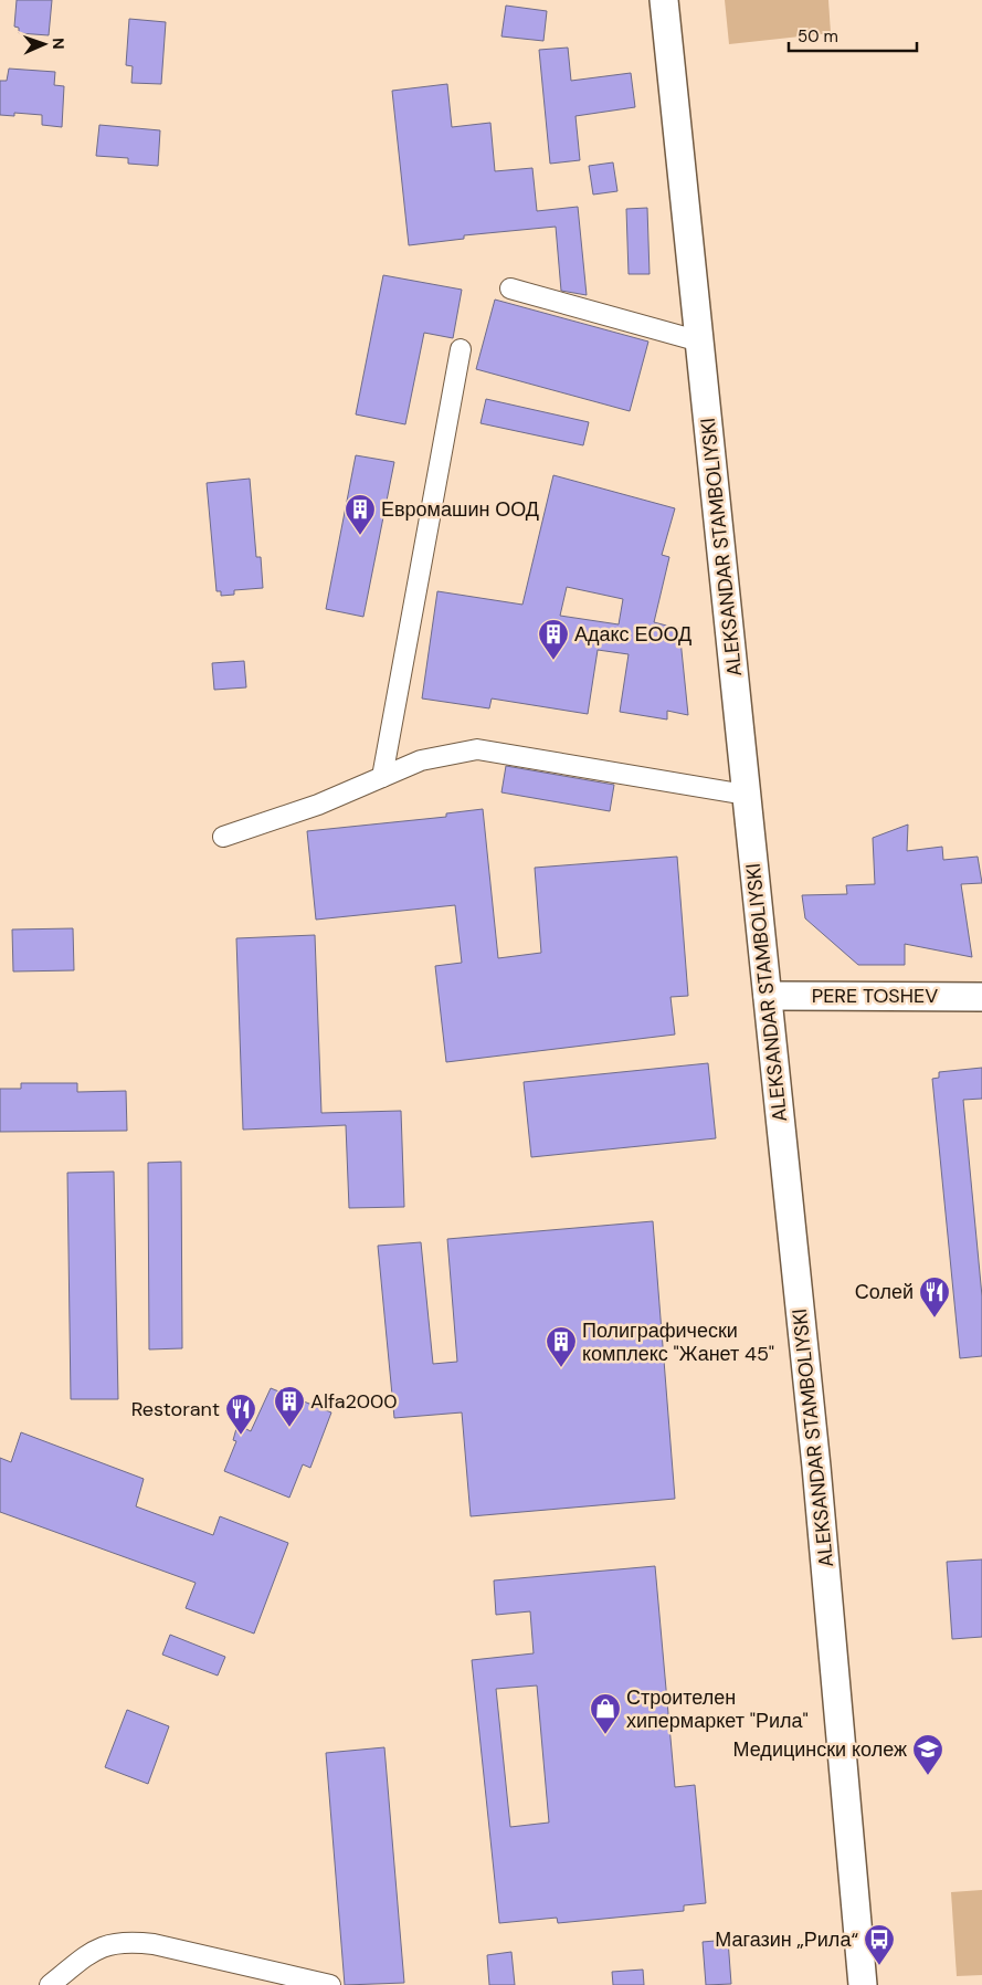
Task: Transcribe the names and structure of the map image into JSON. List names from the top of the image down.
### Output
{
  "streets": {
    "street": ["ALEKSANDAR STAMBOLIYSKI", "PERE TOSHEV"]
  },
  "crossings": [
    ["ALEKSANDAR STAMBOLIYSKI", "PERE TOSHEV"]
  ],
  "places": {
    "building": [
      "Евромашин ООД",
      "Адакс ЕООД",
      "Полиграфически комплекс \"Жанет 45\"",
      "Alfa2000"
    ],
    "restaurant": ["Солей", "Restorant"],
    "shop": ["Строителен хипермаркет \"Рила\""],
    "school or university": ["Медицински колеж"],
    "bus stop": ["Магазин „Рила“"]
  },
  "scale_bar": "50 m",
  "north": "right"
}
